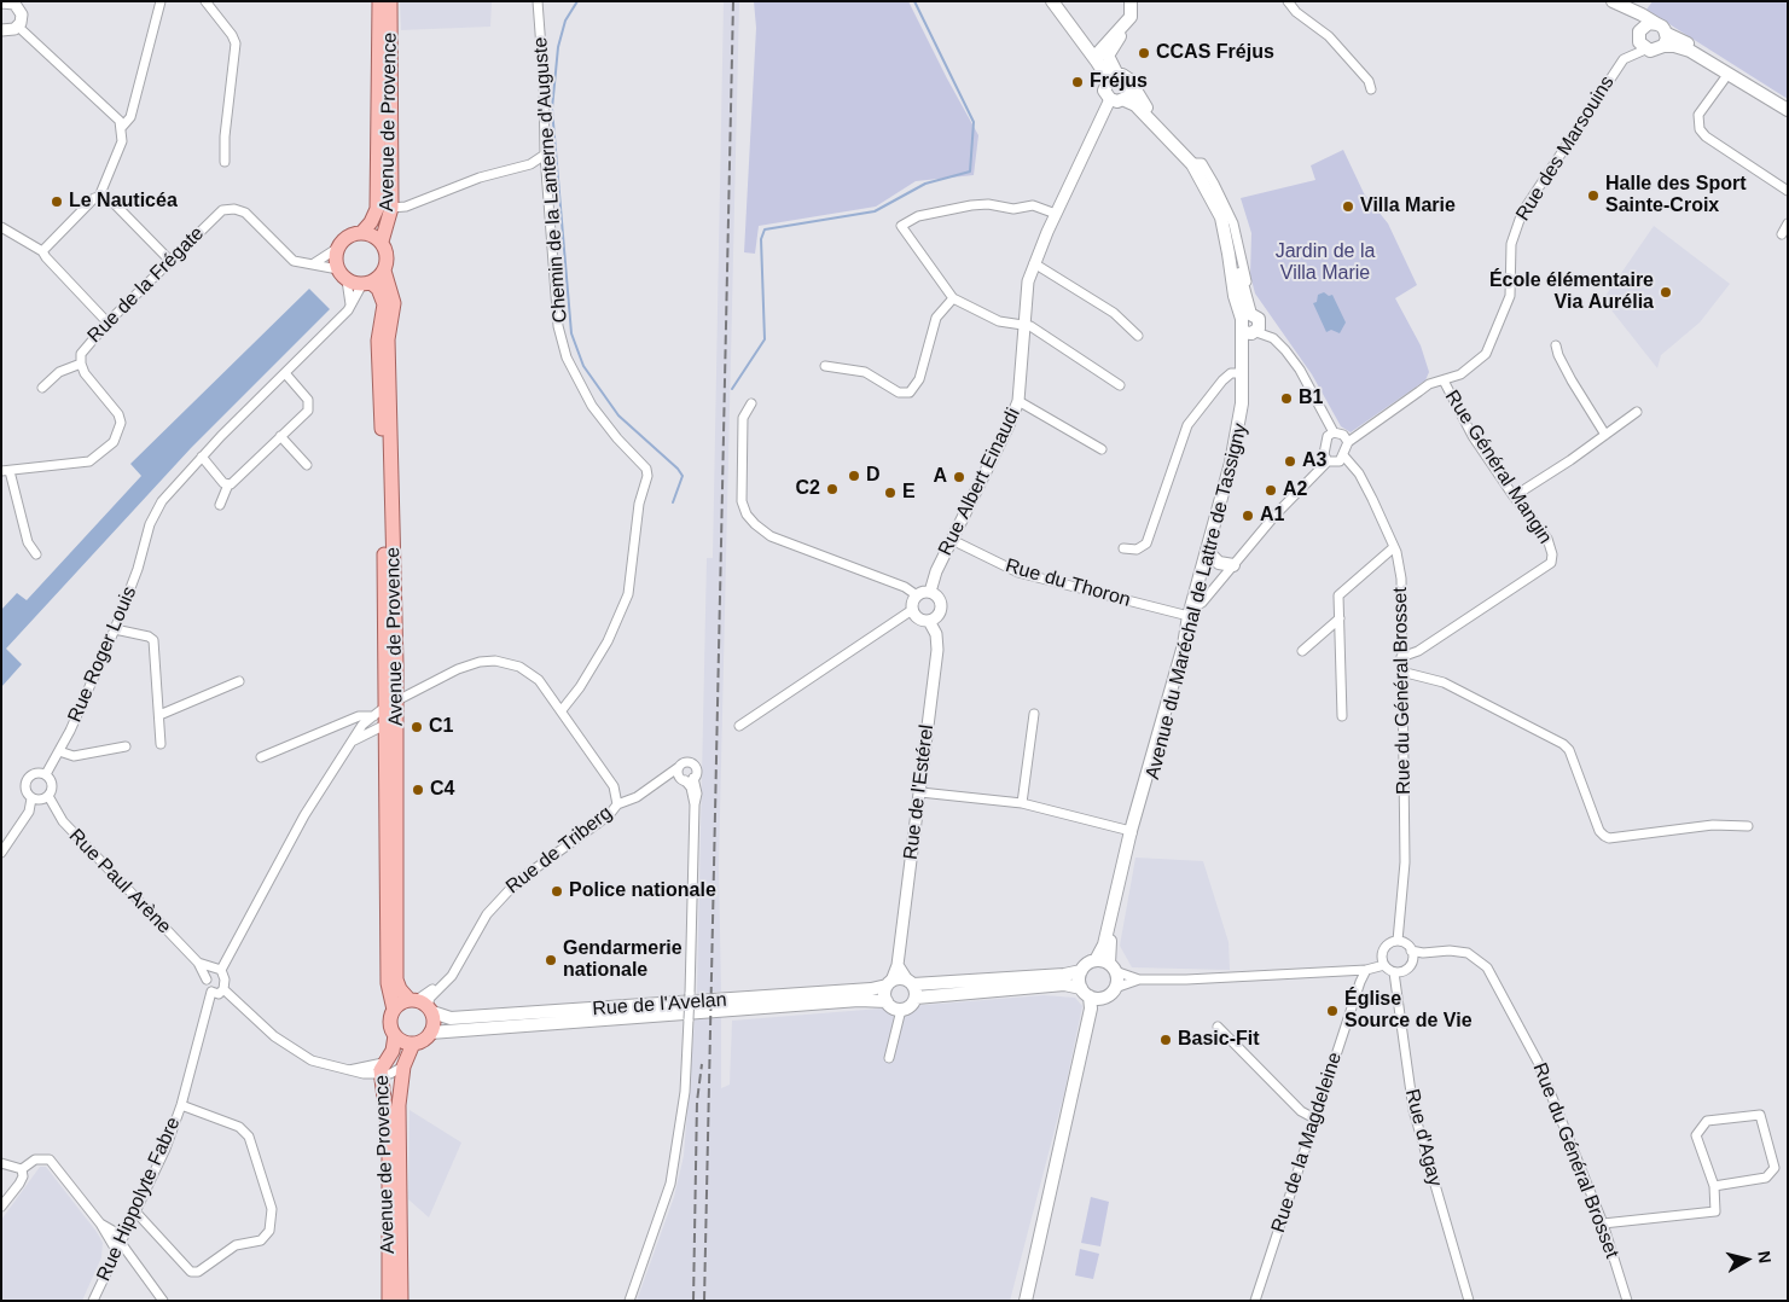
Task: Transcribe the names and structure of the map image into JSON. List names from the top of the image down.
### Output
{
  "streets": {
    "main road": ["Avenue de Provence", "Avenue du Maréchal de Lattre de Tassigny", "Rue de l'Avelan"],
    "street": [
      "Rue des Marsouins",
      "Chemin de la Lanterne d'Auguste",
      "Rue de la Frégate",
      "Rue Général Mangin",
      "Rue Albert Einaudi",
      "Rue du Thoron",
      "Rue Roger Louis",
      "Rue du Général Brosset",
      "Rue de l'Estérel",
      "Rue de Triberg",
      "Rue Paul Arène",
      "Rue d'Agay",
      "Rue de la Magdeleine",
      "Rue Hippolyte Fabre"
    ]
  },
  "crossings": [
    ["Avenue de Provence", "Rue de la Frégate"],
    ["Avenue de Provence", "Rue Roger Louis"],
    ["Avenue de Provence", "Rue de Triberg"],
    ["Avenue de Provence", "Rue de l'Avelan"],
    ["Rue des Marsouins", "Rue Général Mangin"],
    ["Rue de la Frégate", "Rue Roger Louis"],
    ["Rue Général Mangin", "Rue du Général Brosset"],
    ["Rue Albert Einaudi", "Rue du Thoron"],
    ["Rue Albert Einaudi", "Rue de l'Estérel"],
    ["Rue du Thoron", "Avenue du Maréchal de Lattre de Tassigny"],
    ["Rue Roger Louis", "Rue Paul Arène"],
    ["Rue du Général Brosset", "Rue d'Agay"],
    ["Rue de l'Estérel", "Rue de l'Avelan"],
    ["Rue de Triberg", "Rue de l'Avelan"],
    ["Rue Paul Arène", "Rue Hippolyte Fabre"]
  ],
  "parks": ["Jardin de la Villa Marie"],
  "places": [
    "CCAS Fréjus",
    "Fréjus",
    "Halle des Sport Sainte-Croix",
    "Le Nauticéa",
    "Villa Marie",
    "École élémentaire Via Aurélia",
    "B1",
    "A3",
    "D",
    "A",
    "C2",
    "A2",
    "E",
    "A1",
    "C1",
    "C4",
    "Police nationale",
    "Gendarmerie nationale",
    "Église Source de Vie",
    "Basic-Fit"
  ],
  "north": "right"
}
